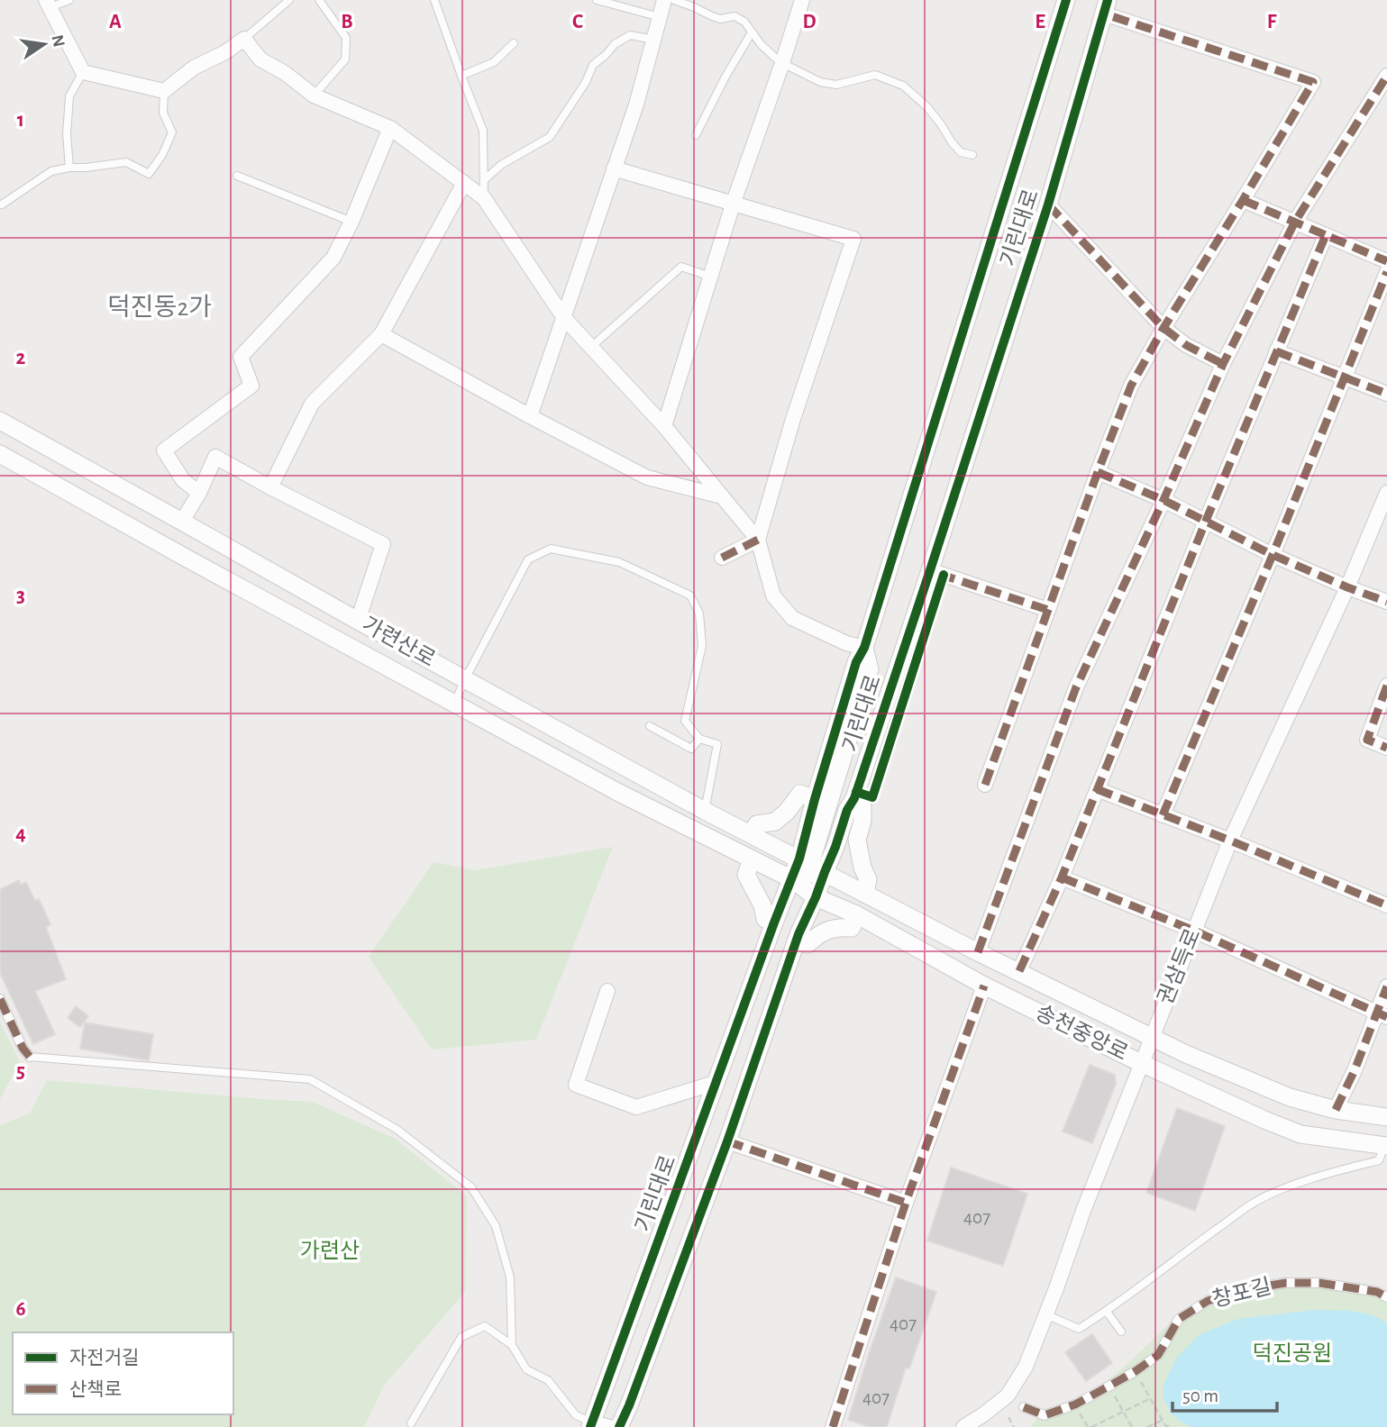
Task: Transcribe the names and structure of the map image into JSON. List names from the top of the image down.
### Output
{
  "streets": {
    "street": [
      "기린대로",
      "가련산로",
      "권삼득로",
      "송천중앙로",
      "창포길"
    ]
  },
  "crossings": [
    ["기린대로", "가련산로"],
    ["기린대로", "송천중앙로"],
    ["가련산로", "송천중앙로"],
    ["권삼득로", "송천중앙로"]
  ],
  "districts": ["덕진동2가"],
  "parks": ["가련산", "덕진공원"],
  "house_numbers": ["407", "407", "407"],
  "legend": ["자전거길", "산책로"],
  "scale_bar": "50 m",
  "north": "right",
  "grid": {
    "columns": [
      "A",
      "B",
      "C",
      "D",
      "E",
      "F"
    ],
    "rows": [
      "1",
      "2",
      "3",
      "4",
      "5",
      "6"
    ]
  }
}
